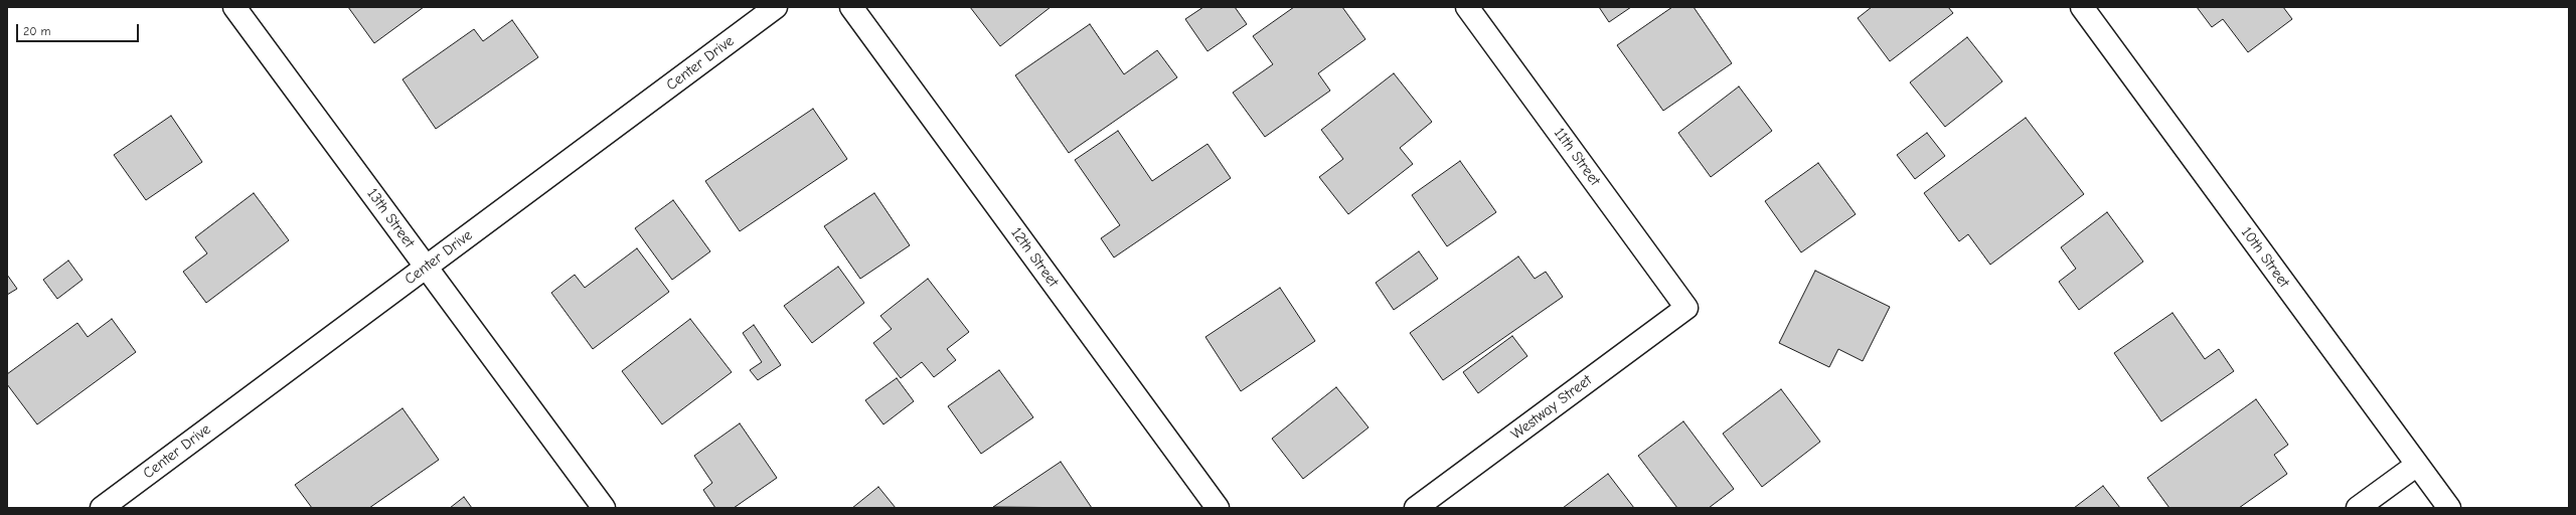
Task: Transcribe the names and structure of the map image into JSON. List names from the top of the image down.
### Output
{
  "streets": {
    "street": [
      "Center Drive",
      "11th Street",
      "13th Street",
      "12th Street",
      "10th Street",
      "Westway Street"
    ]
  },
  "crossings": [
    ["Center Drive", "13th Street"],
    ["11th Street", "Westway Street"]
  ],
  "scale_bar": "20 m"
}
